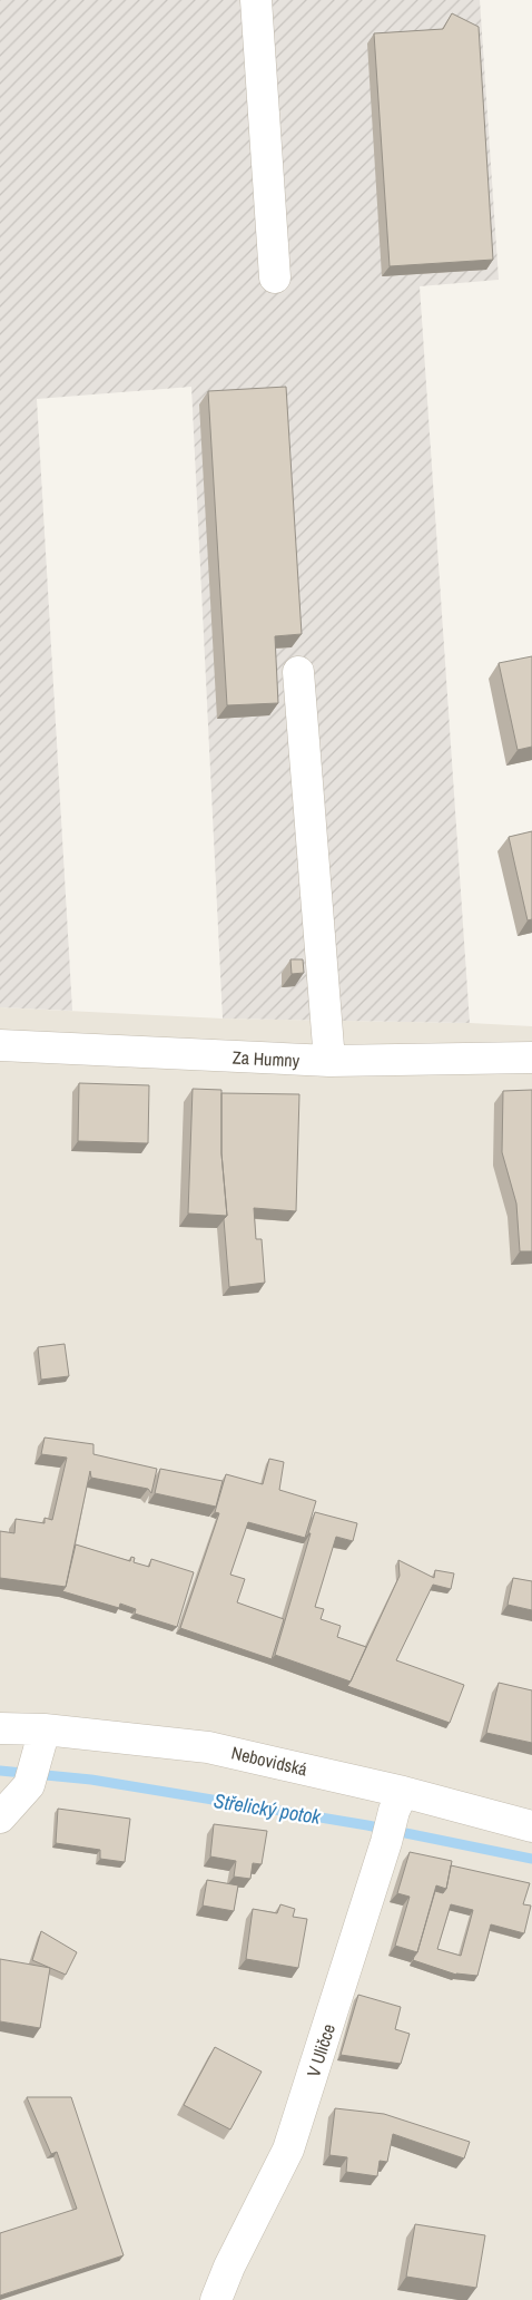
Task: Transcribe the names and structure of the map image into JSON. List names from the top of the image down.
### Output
{
  "streets": {
    "street": ["Za Humny", "Nebovidská", "V Uličce"]
  },
  "crossings": [
    ["Nebovidská", "V Uličce"]
  ],
  "water": ["Střelický potok"]
}
